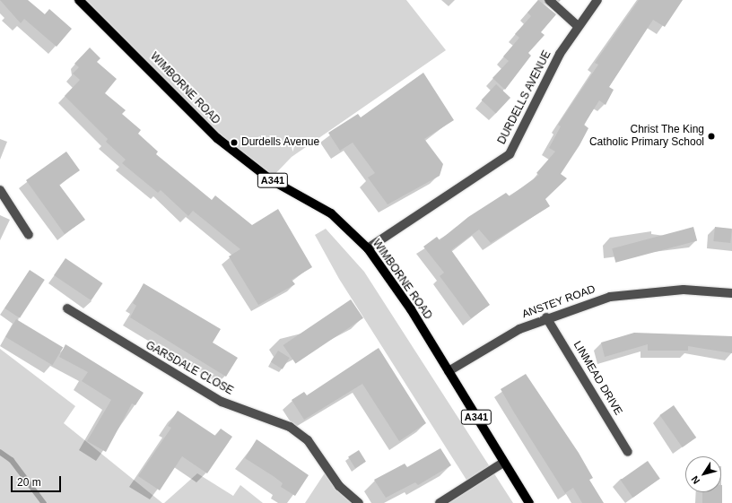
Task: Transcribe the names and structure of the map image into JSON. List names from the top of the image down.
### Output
{
  "streets": {
    "main road": ["WIMBORNE ROAD", "A341"],
    "street": [
      "DURDELLS AVENUE",
      "ANSTEY ROAD",
      "GARSDALE CLOSE",
      "LINMEAD DRIVE"
    ]
  },
  "crossings": [
    ["WIMBORNE ROAD", "DURDELLS AVENUE"],
    ["WIMBORNE ROAD", "ANSTEY ROAD"],
    ["ANSTEY ROAD", "LINMEAD DRIVE"]
  ],
  "places": ["Christ The King Catholic Primary School", "Durdells Avenue"],
  "scale_bar": "20 m",
  "north": "bottom left"
}
